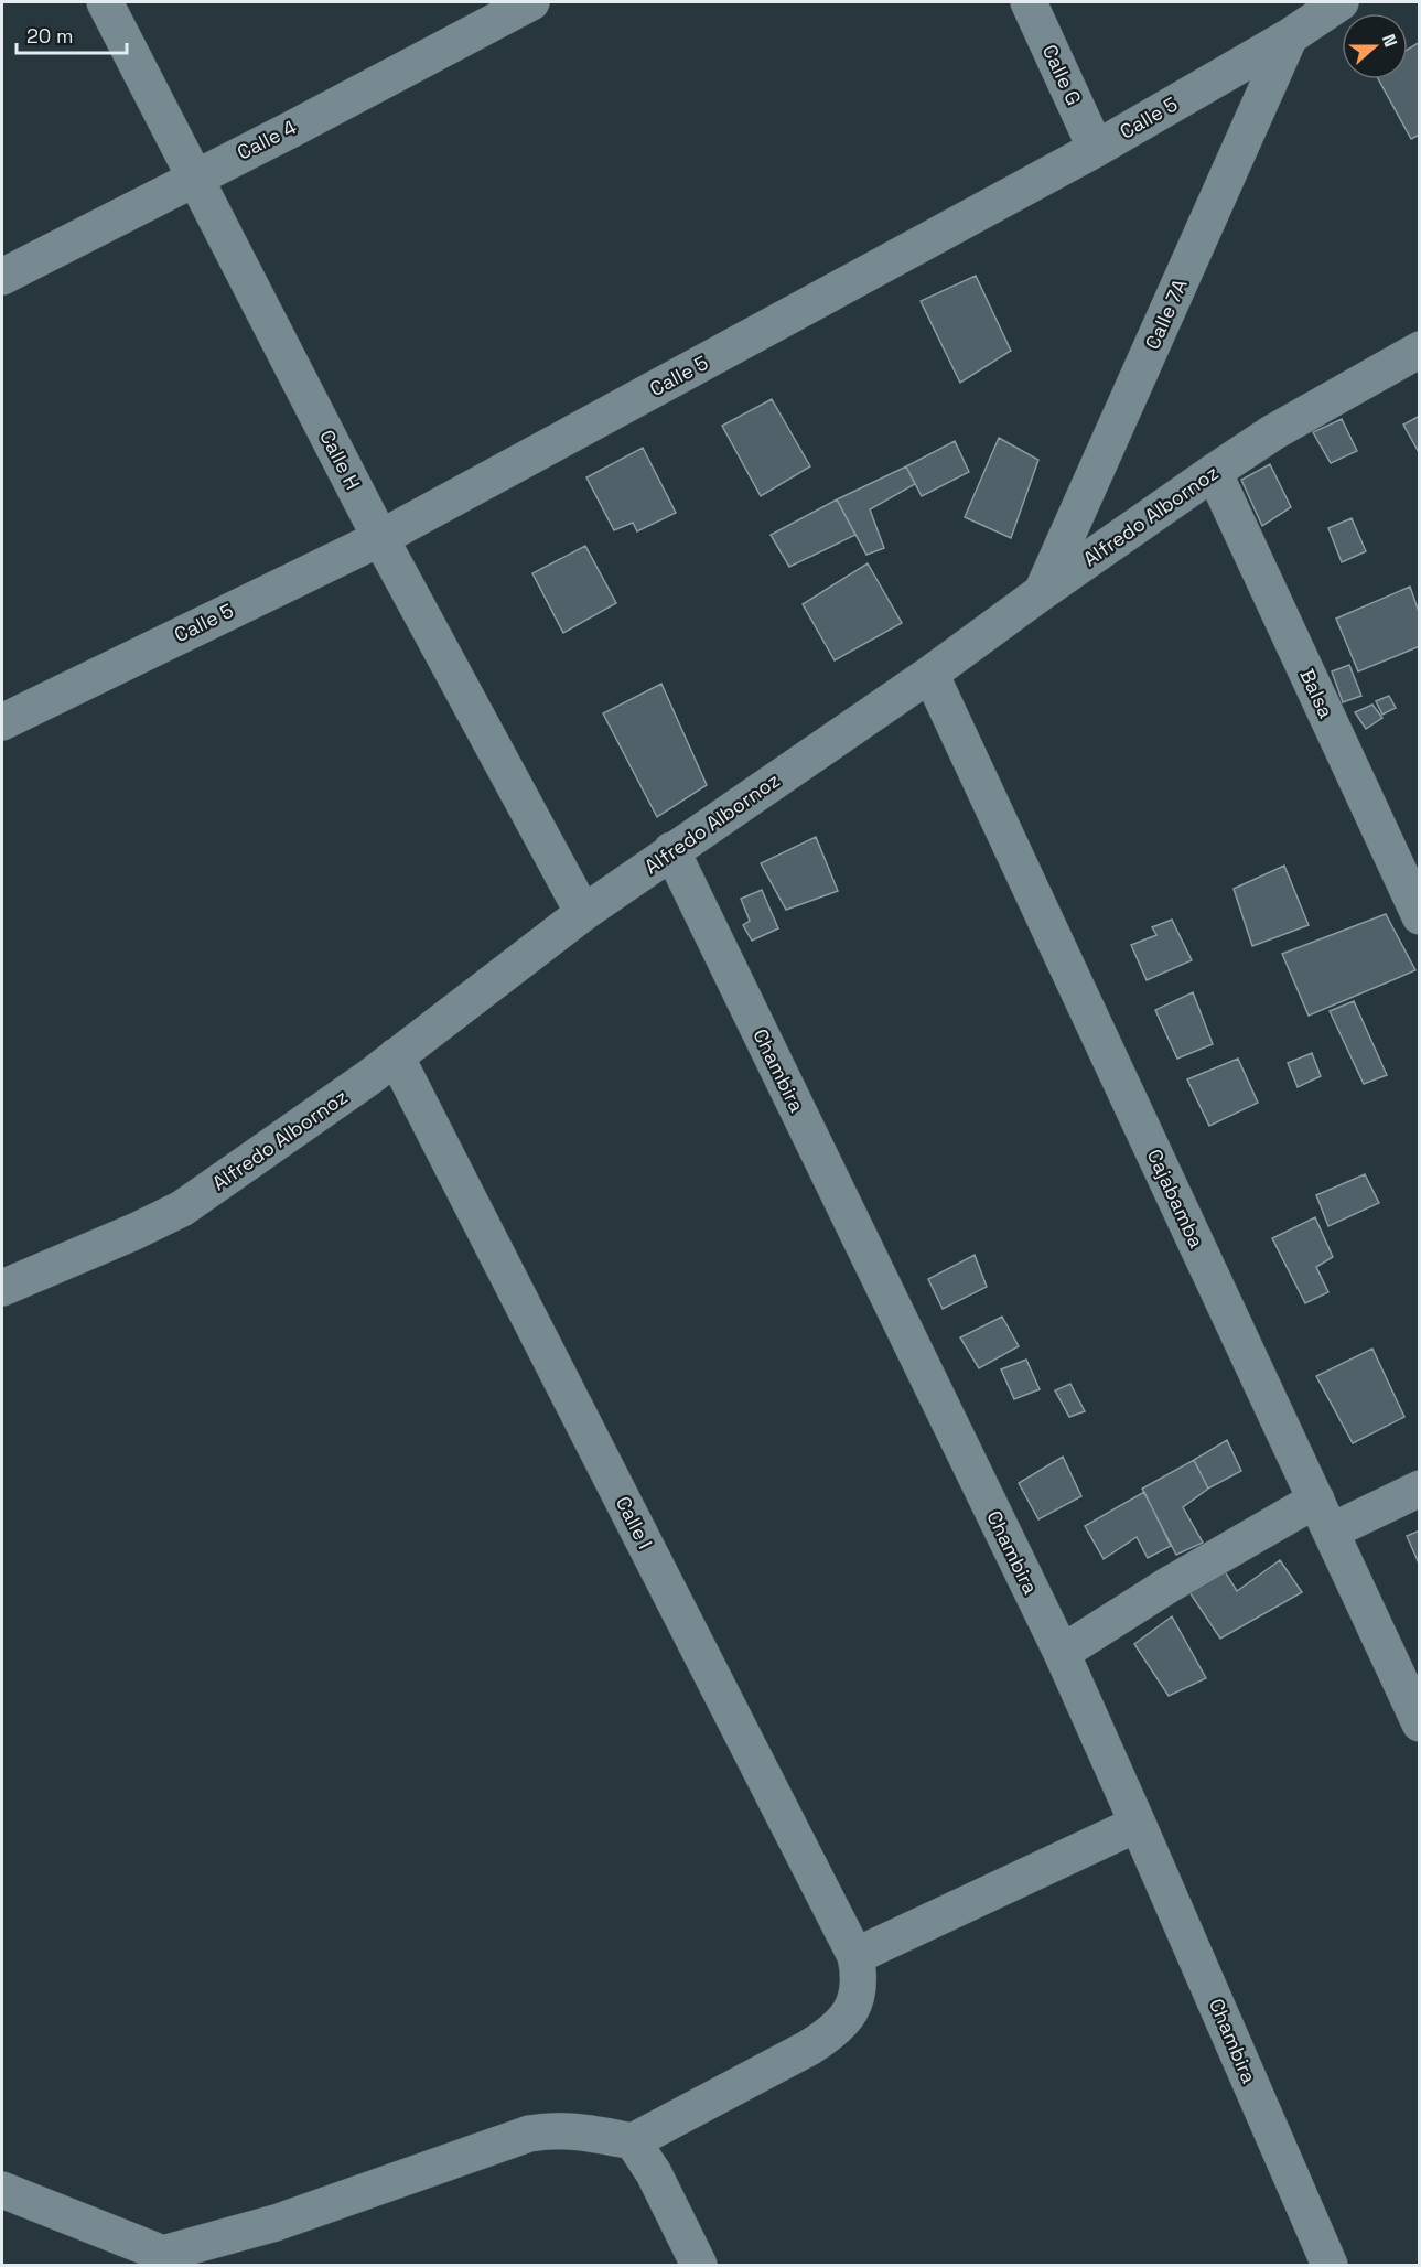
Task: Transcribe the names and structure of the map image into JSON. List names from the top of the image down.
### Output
{
  "streets": {
    "street": [
      "Calle G",
      "Calle 5",
      "Calle 4",
      "Calle 7A",
      "Calle H",
      "Alfredo Albornoz",
      "Balsa",
      "Chambira",
      "Cajabamba",
      "Calle I"
    ]
  },
  "crossings": [
    ["Calle G", "Calle 5"],
    ["Calle 5", "Calle 7A"],
    ["Calle 5", "Calle H"],
    ["Calle 4", "Calle H"],
    ["Calle 7A", "Alfredo Albornoz"],
    ["Calle H", "Alfredo Albornoz"],
    ["Alfredo Albornoz", "Balsa"],
    ["Alfredo Albornoz", "Chambira"],
    ["Alfredo Albornoz", "Cajabamba"],
    ["Alfredo Albornoz", "Calle I"]
  ],
  "scale_bar": "20 m",
  "north": "right"
}
